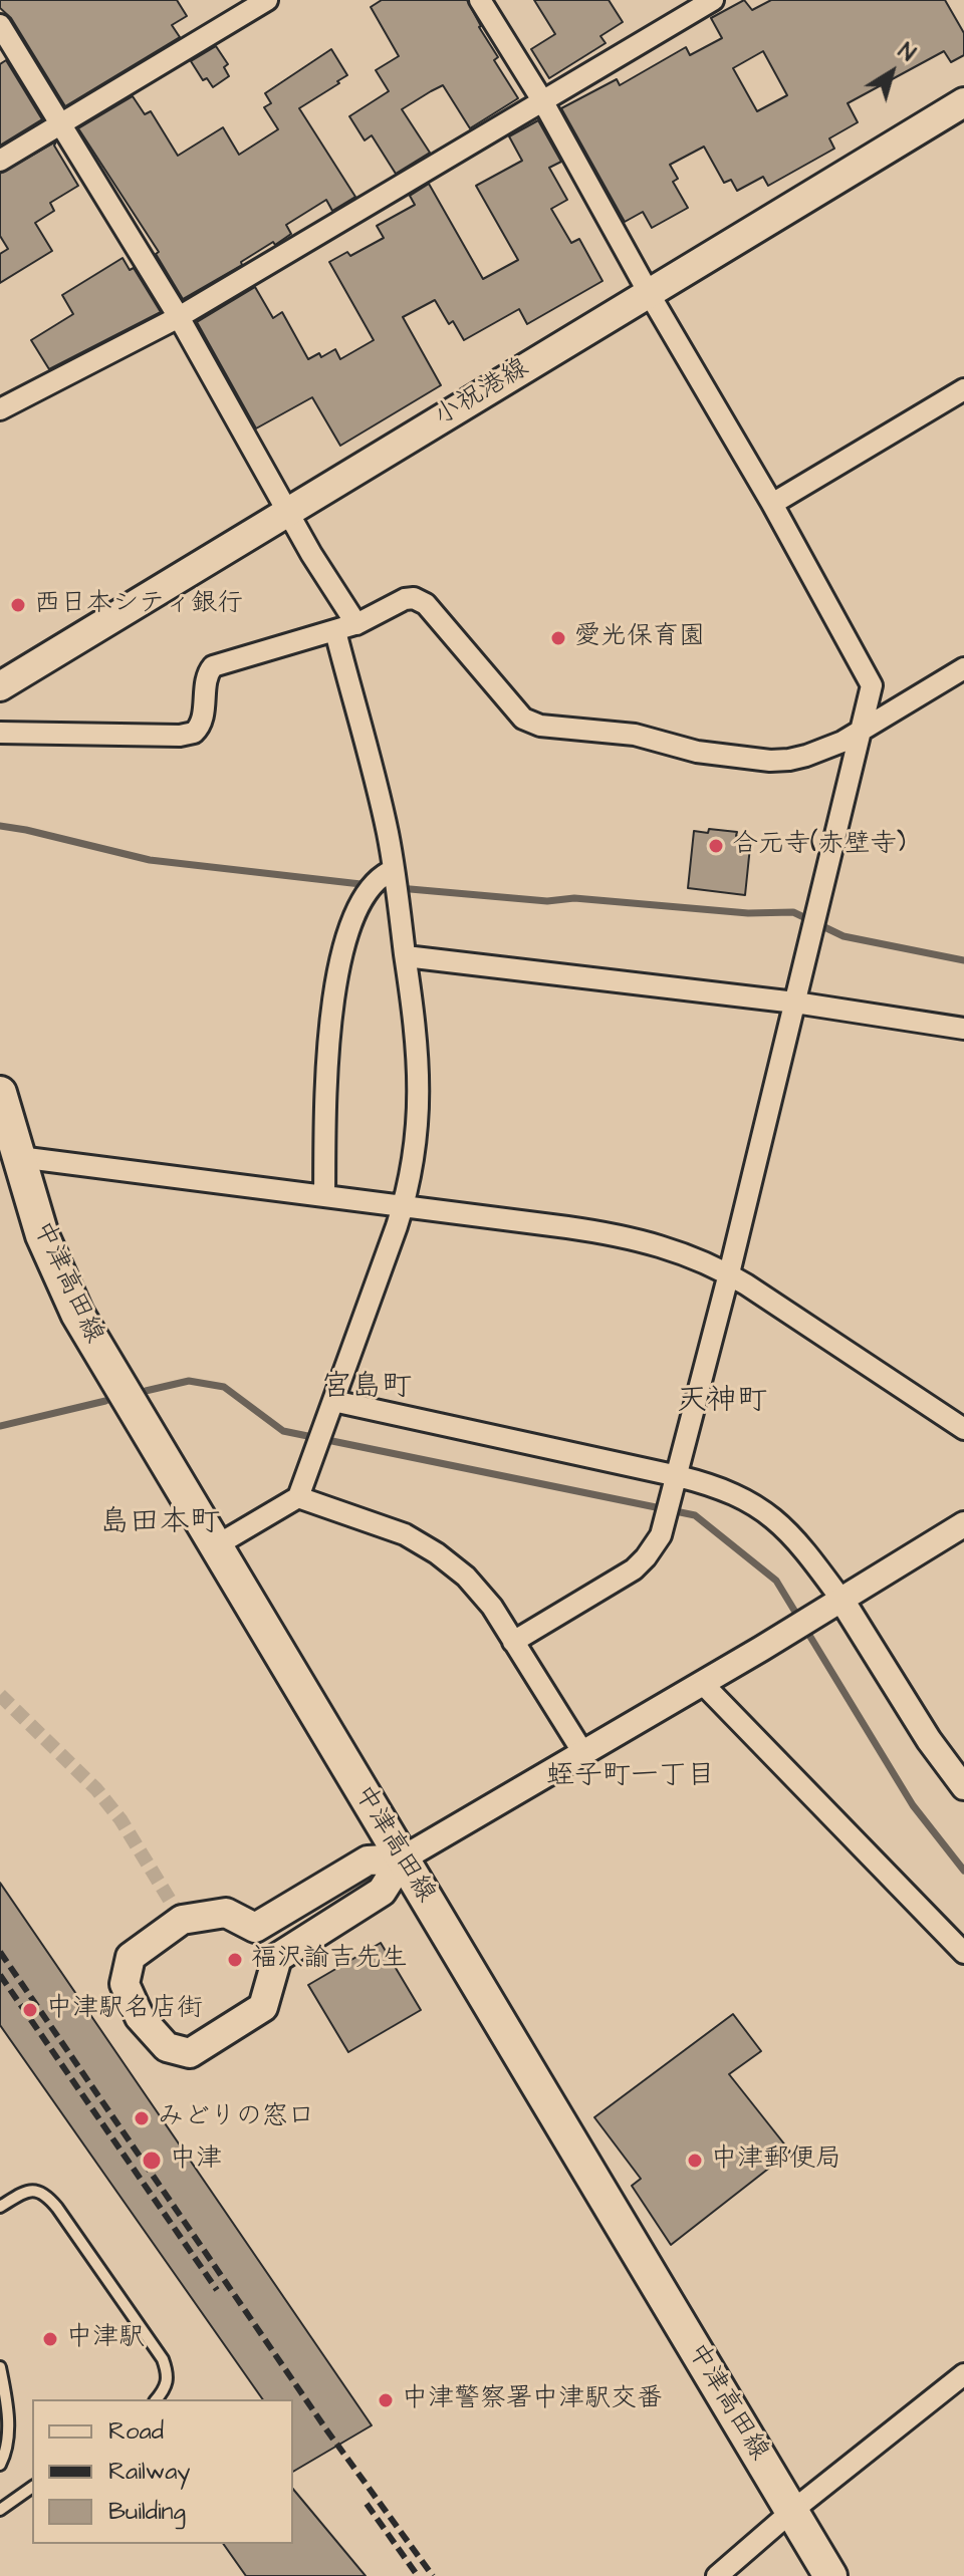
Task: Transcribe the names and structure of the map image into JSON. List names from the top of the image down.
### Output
{
  "streets": {
    "main road": ["小祝港線", "中津高田線"]
  },
  "districts": [
    "宮島町",
    "天神町",
    "島田本町",
    "蛭子町一丁目"
  ],
  "places": [
    "西日本シティ銀行",
    "愛光保育園",
    "合元寺(赤壁寺)",
    "福沢諭吉先生",
    "中津駅名店街",
    "みどりの窓口",
    "中津",
    "中津郵便局",
    "中津駅",
    "中津警察署中津駅交番"
  ],
  "legend": ["Road", "Railway", "Building"],
  "north": "top right"
}
